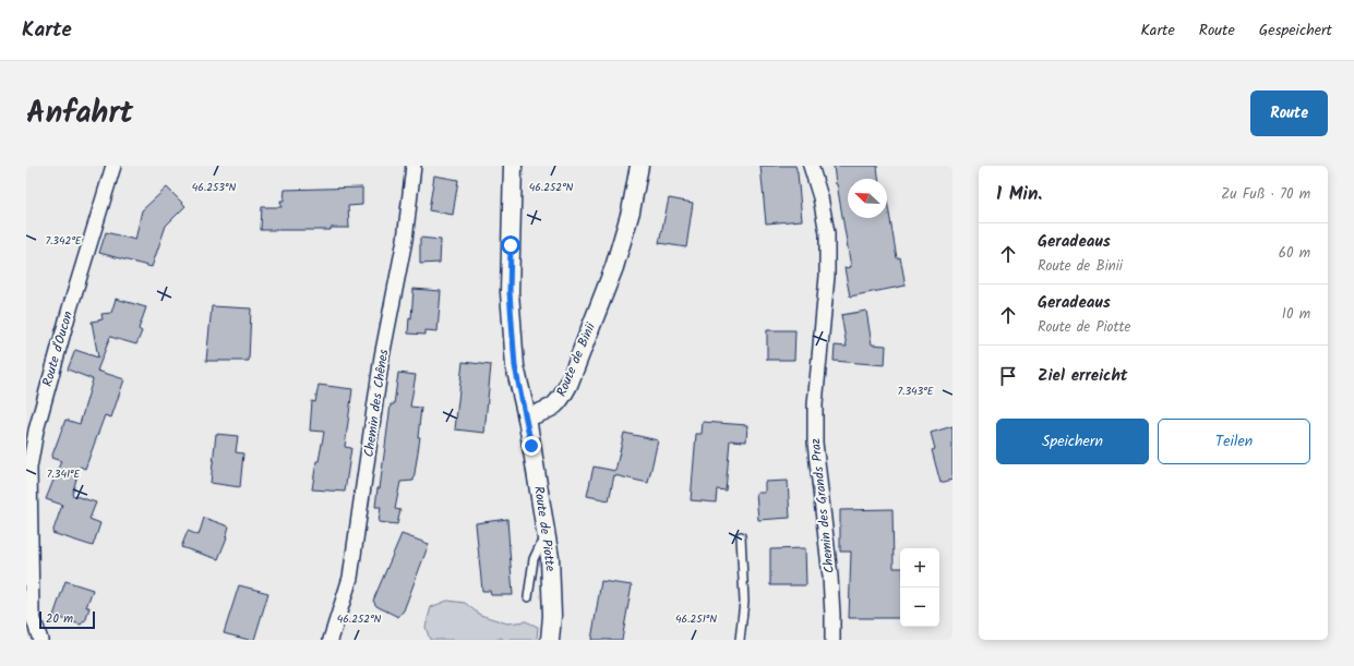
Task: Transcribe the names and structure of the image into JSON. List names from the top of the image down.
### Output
{
  "streets": {
    "street": [
      "Route d'Oucon",
      "Route de Binii",
      "Chemin des Chênes",
      "Chemin des Grands Praz",
      "Route de Piotte"
    ]
  },
  "crossings": [
    ["Route de Binii", "Route de Piotte"]
  ],
  "scale_bar": "20 m",
  "north": "top left",
  "page": {
    "header": "Karte",
    "nav": ["Karte", "Route", "Gespeichert"],
    "title": "Anfahrt",
    "buttons": [
      "Route",
      ["Speichern", "Teilen"]
    ],
    "heading": ["1 Min.", "Zu Fuß · 70 m"],
    "list": [
      ["Geradeaus", "Route de Binii", "60 m"],
      ["Geradeaus", "Route de Piotte", "10 m"],
      "Ziel erreicht"
    ],
    "map_buttons": ["+", "−"],
    "scale": "20 m"
  },
  "coordinates": [
    "46.253°N",
    "46.252°N",
    "7.342°E",
    "7.343°E",
    "7.341°E",
    "46.251°N"
  ]
}
